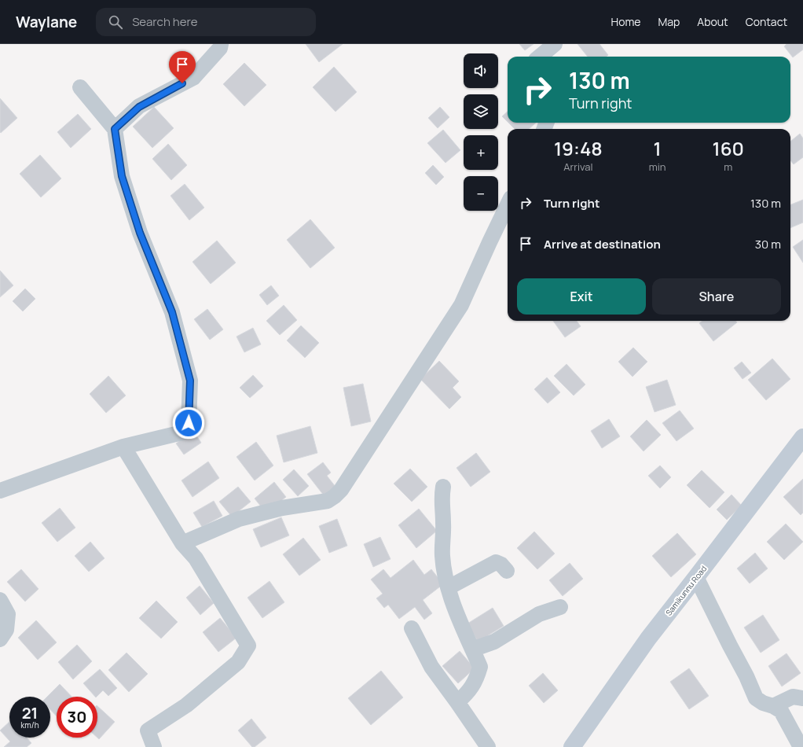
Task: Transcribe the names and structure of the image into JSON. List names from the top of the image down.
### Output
{
  "streets": {
    "main road": ["Samikunnu Road"]
  },
  "page": {
    "header": "Waylane",
    "search": "Search here",
    "nav": [
      "Home",
      "Map",
      "About",
      "Contact"
    ],
    "map_buttons": ["+", "−"],
    "turn": ["130 m", "Turn right"],
    "eta": [
      "19:48",
      "Arrival",
      "1",
      "min",
      "160",
      "m"
    ],
    "list": [
      {
        "name": "Turn right",
        "value": "130 m"
      },
      {
        "name": "Arrive at destination",
        "value": "30 m"
      }
    ],
    "buttons": ["Exit", "Share"],
    "speed": "21 km/h",
    "limit": "30"
  }
}
